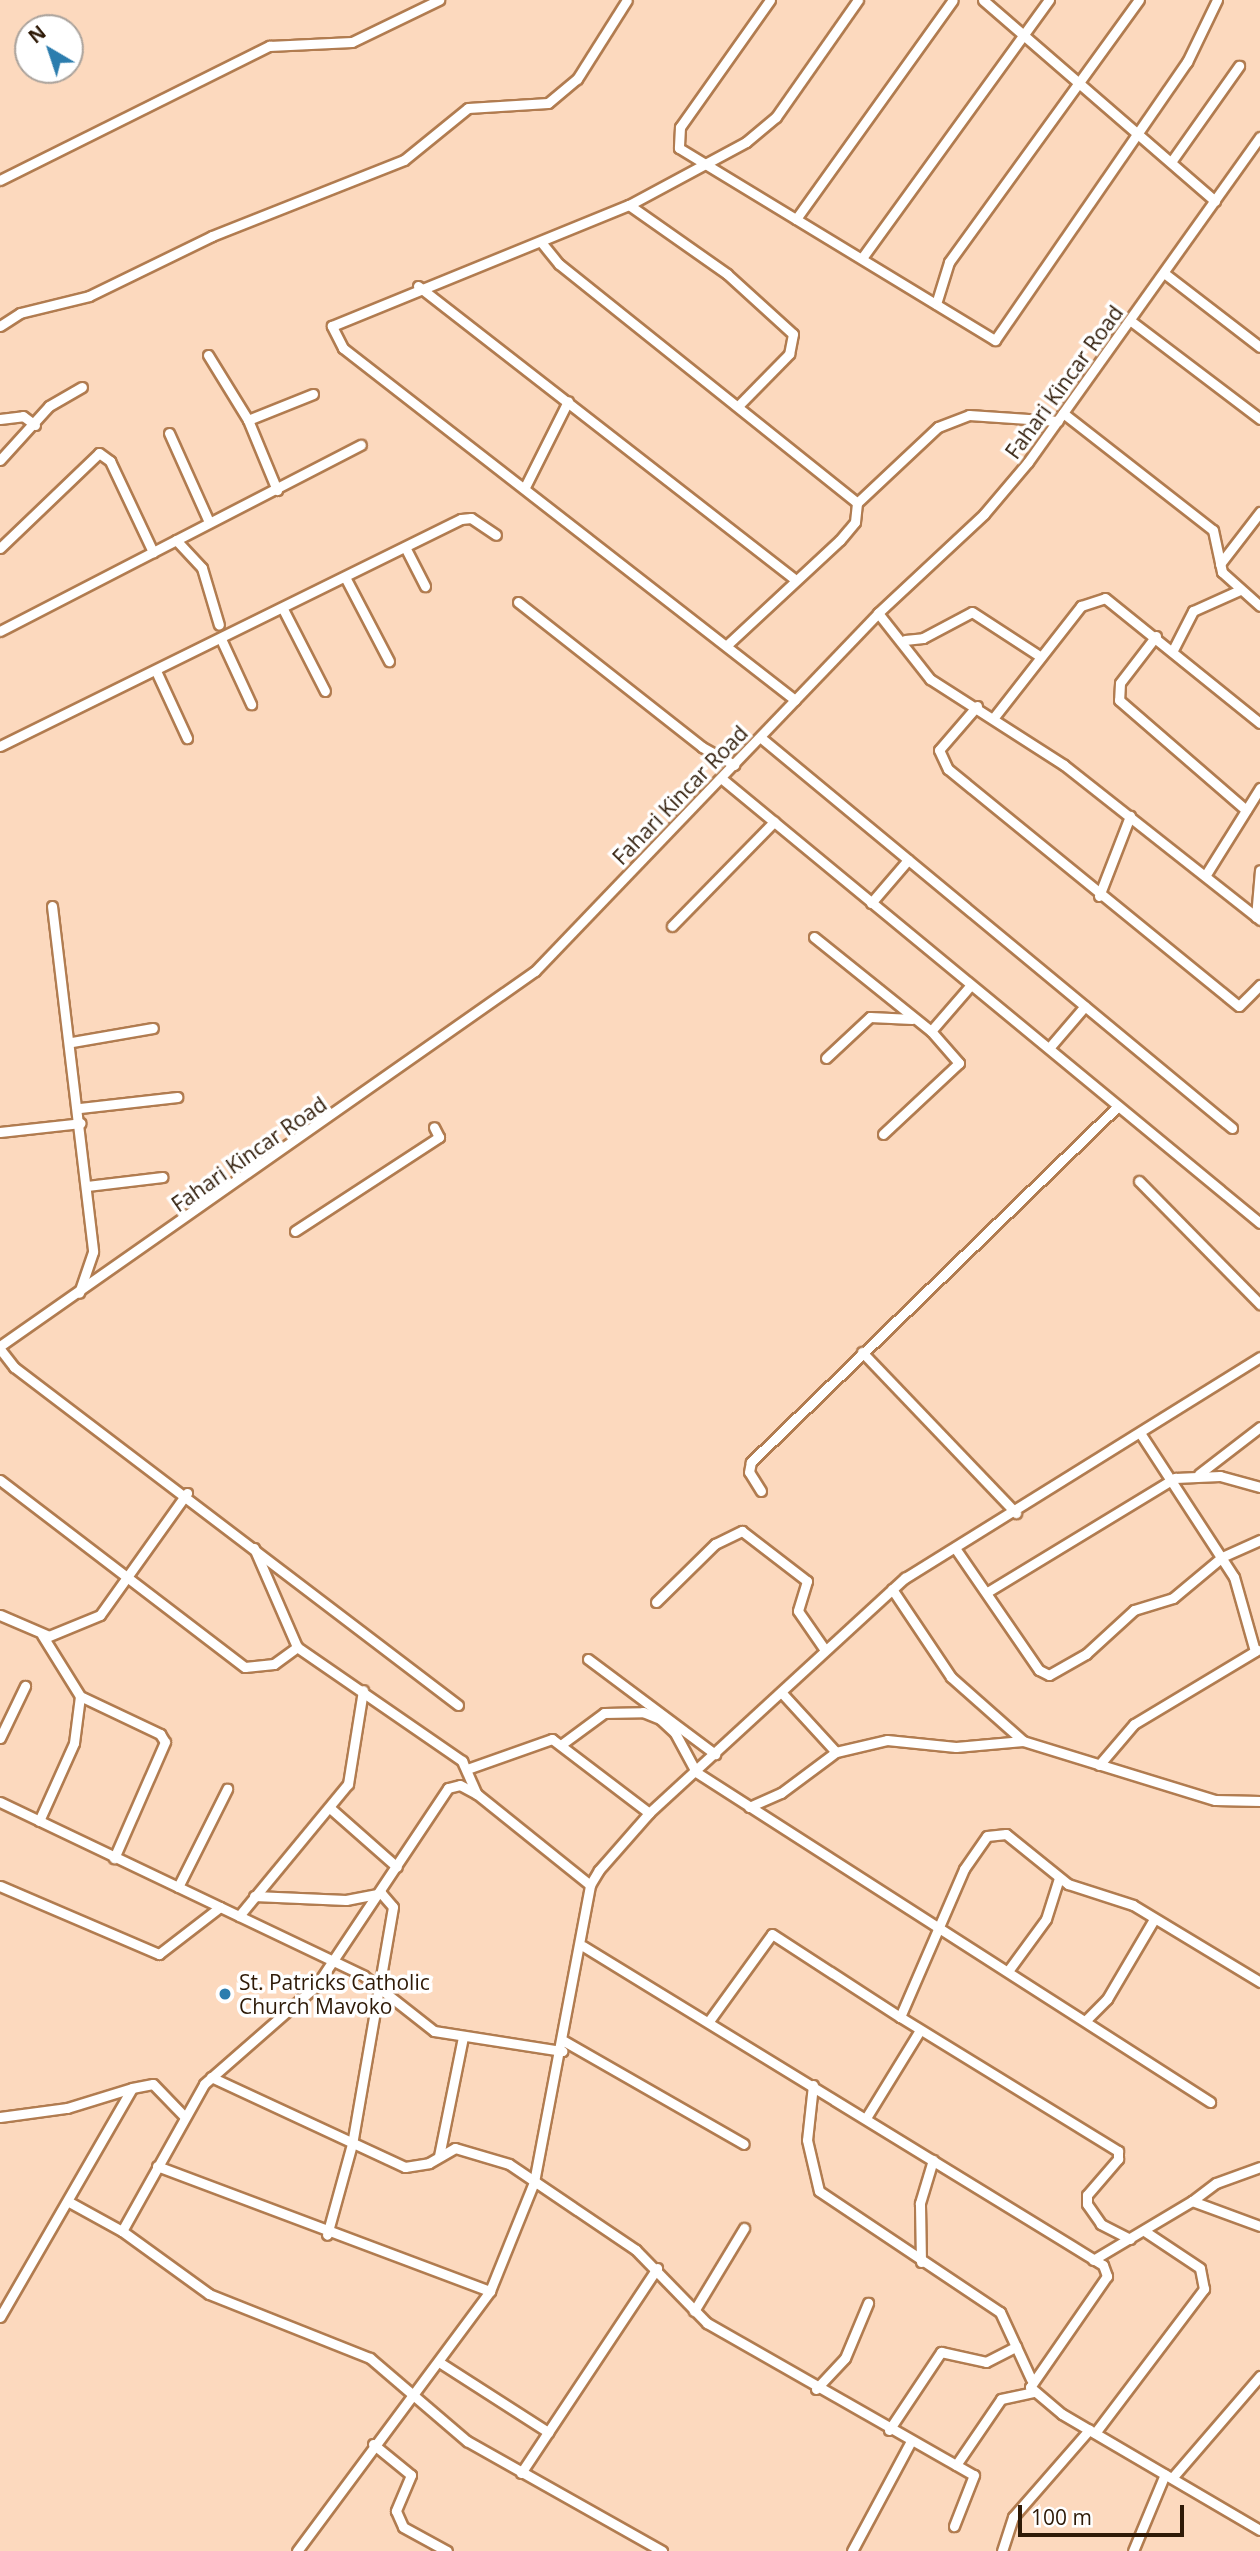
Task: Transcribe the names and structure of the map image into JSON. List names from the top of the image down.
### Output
{
  "streets": {
    "street": ["Fahari Kincar Road"]
  },
  "places": ["St. Patricks Catholic Church Mavoko"],
  "scale_bar": "100 m",
  "north": "top left"
}
